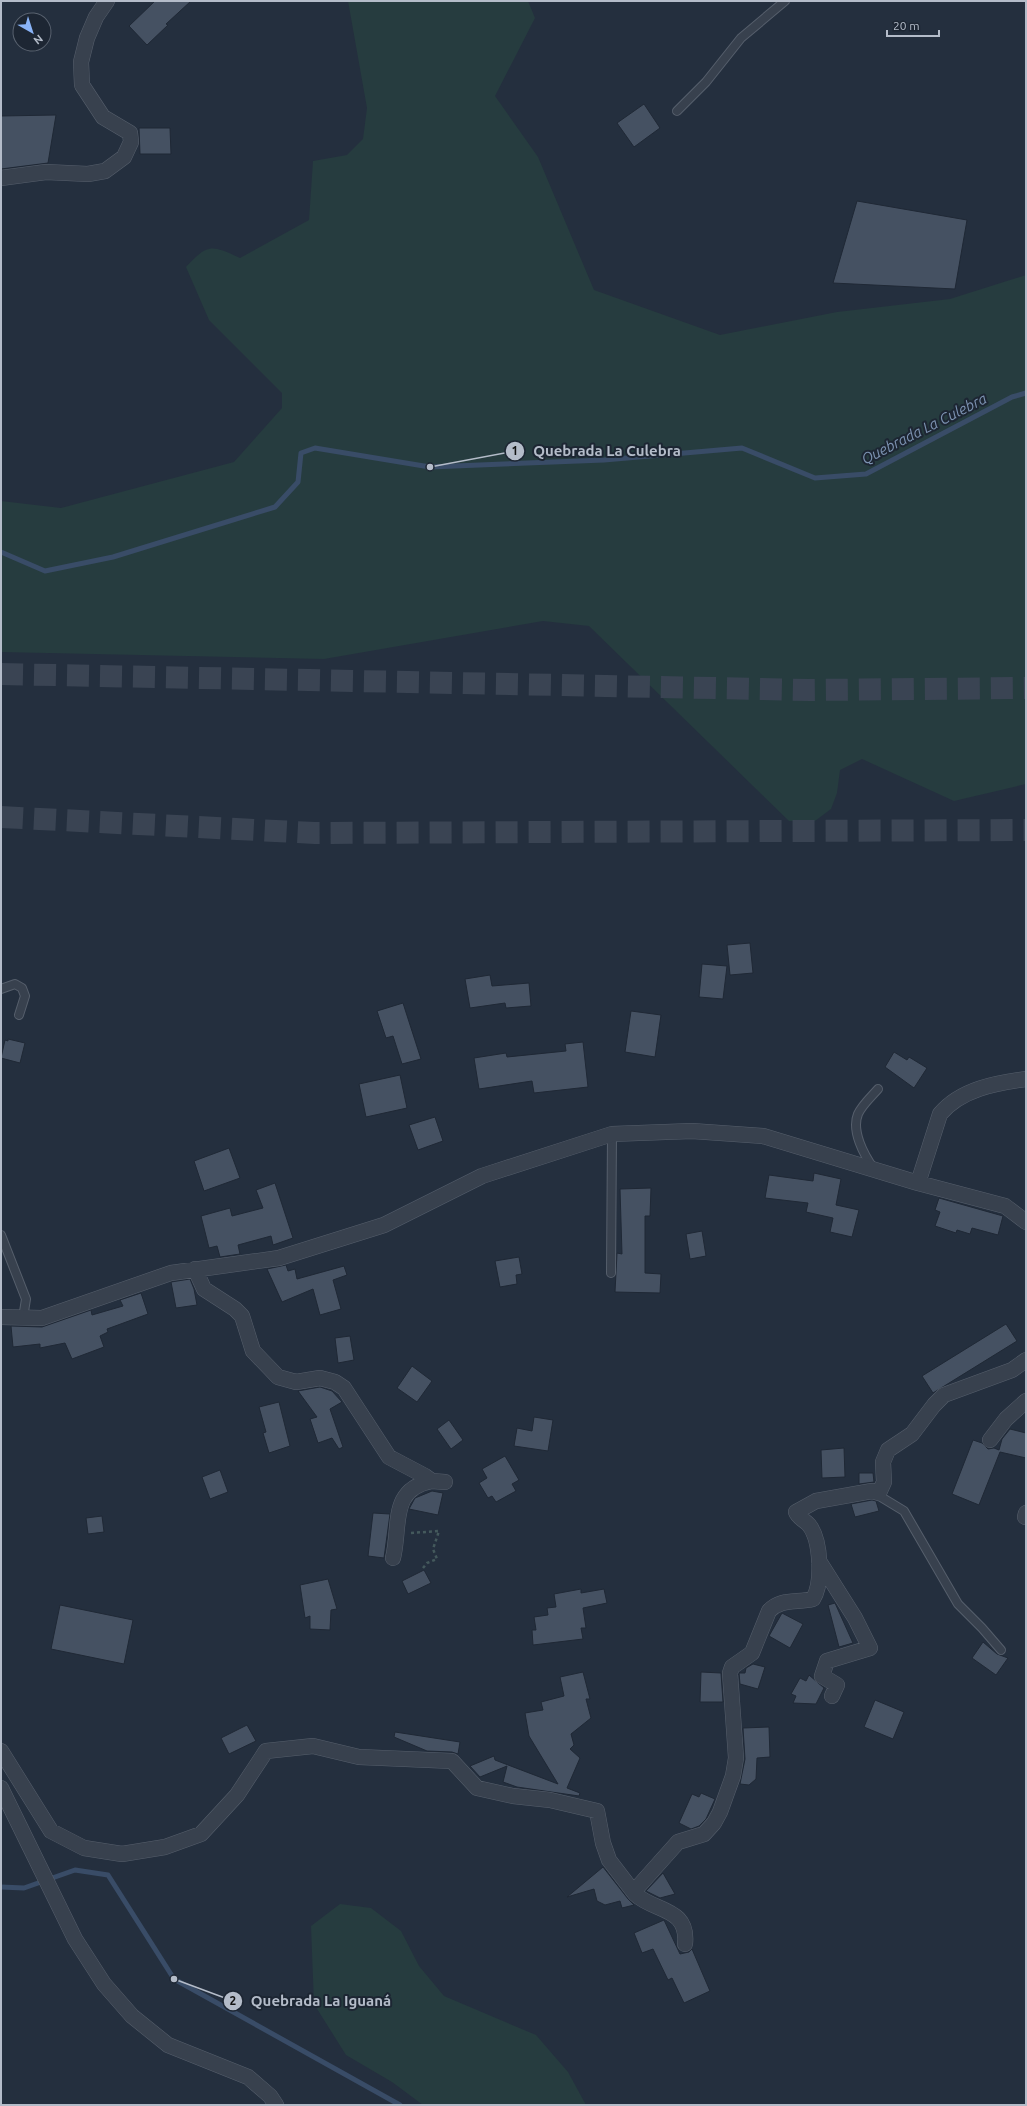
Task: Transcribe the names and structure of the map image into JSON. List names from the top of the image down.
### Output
{
  "water": ["Quebrada La Culebra"],
  "places": ["Quebrada La Culebra", "Quebrada La Iguaná"],
  "scale_bar": "20 m",
  "north": "bottom right"
}
